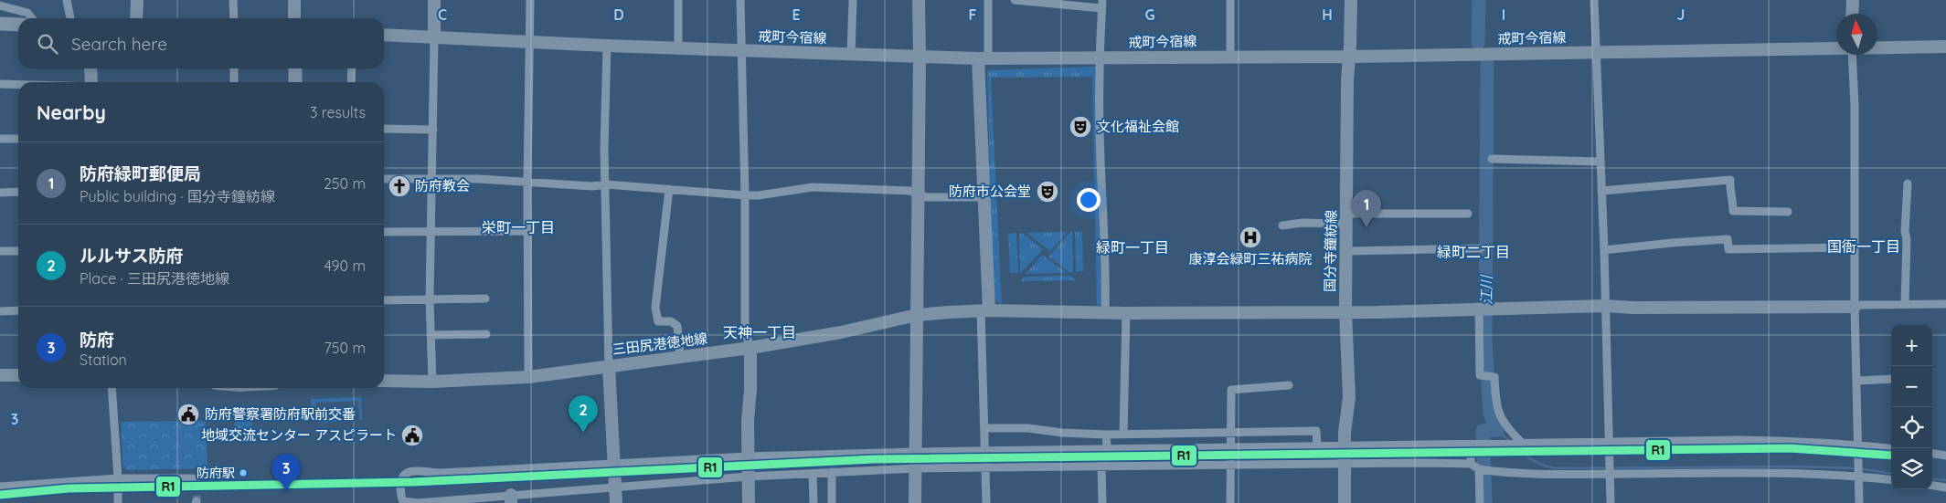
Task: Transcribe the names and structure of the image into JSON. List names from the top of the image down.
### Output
{
  "streets": {
    "street": ["戒町今宿線", "国分寺鐘紡線", "三田尻港徳地線"]
  },
  "crossings": [
    ["戒町今宿線", "国分寺鐘紡線"],
    ["国分寺鐘紡線", "三田尻港徳地線"]
  ],
  "districts": [
    "栄町一丁目",
    "国衙一丁目",
    "緑町一丁目",
    "緑町二丁目",
    "天神一丁目"
  ],
  "water": ["江川"],
  "places": {
    "theatre": ["文化福祉会館", "防府市公会堂"],
    "church": ["防府教会"],
    "hospital": ["康淳会緑町三祐病院"],
    "public building": ["防府警察署防府駅前交番", "地域交流センター アスピラート"],
    "other": ["防府駅"]
  },
  "lines": ["transit line R1"],
  "north": "top",
  "page": {
    "search": "Search here",
    "heading": ["Nearby", "3 results"],
    "list": [
      {
        "mark": "1",
        "name": "防府緑町郵便局",
        "note": "Public building · 国分寺鐘紡線",
        "value": "250 m"
      },
      {
        "mark": "2",
        "name": "ルルサス防府",
        "note": "Place · 三田尻港徳地線",
        "value": "490 m"
      },
      {
        "mark": "3",
        "name": "防府",
        "note": "Station",
        "value": "750 m"
      }
    ],
    "pins": ["1", "2", "3"],
    "map_buttons": ["+", "−"]
  },
  "grid": {
    "columns": [
      "C",
      "D",
      "E",
      "F",
      "G",
      "H",
      "I",
      "J"
    ],
    "rows": ["3"]
  }
}
